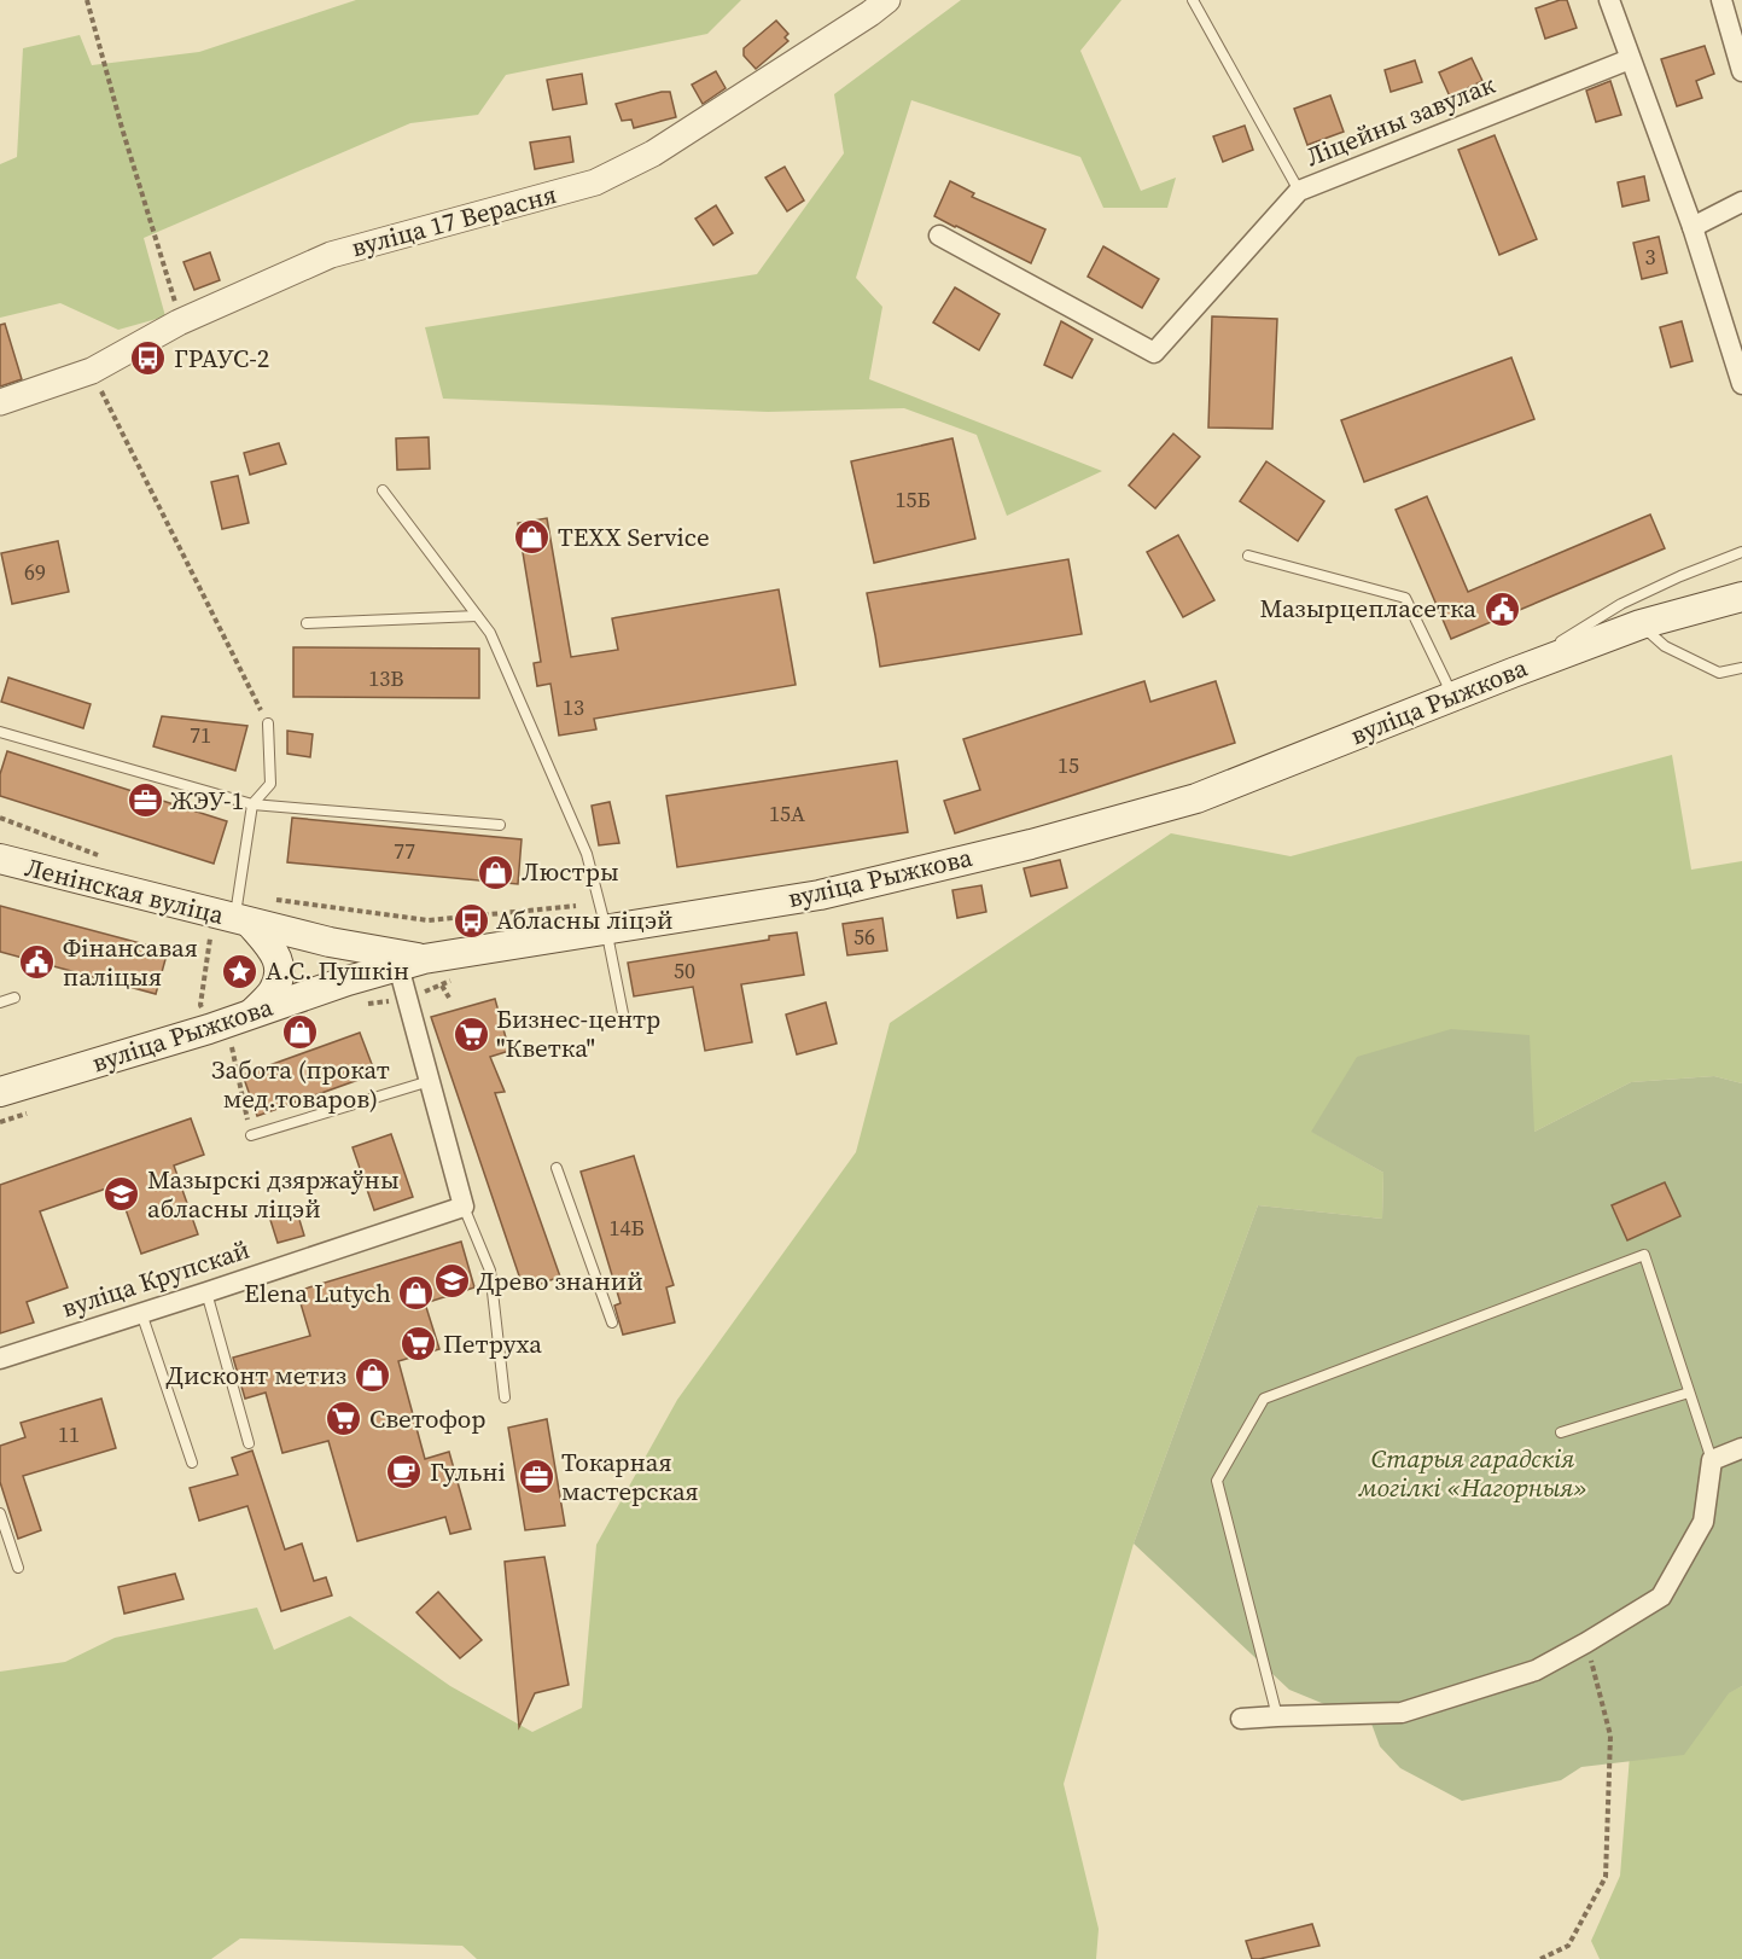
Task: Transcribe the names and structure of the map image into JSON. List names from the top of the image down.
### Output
{
  "streets": {
    "main road": ["вуліца Рыжкова", "Ленінская вуліца"],
    "street": ["Ліцейны завулак", "вуліца 17 Верасня", "вуліца Крупскай"]
  },
  "crossings": [
    ["вуліца Рыжкова", "Ленінская вуліца"]
  ],
  "parks": ["Старыя гарадскія могілкі «Нагорныя»"],
  "places": {
    "bus stop": ["ГРАУС-2", "Абласны ліцэй"],
    "shop": [
      "TEXX Service",
      "Люстры",
      "Забота (прокат мед.товаров)",
      "Elena Lutych",
      "Дисконт метиз"
    ],
    "public building": ["Мазырцепласетка", "Фінансавая паліцыя"],
    "office": ["ЖЭУ-1", "Токарная мастерская"],
    "place": ["А.С. Пушкін"],
    "supermarket": ["Бизнес-центр \"Кветка\"", "Петруха", "Светофор"],
    "school or university": ["Мазырскі дзяржаўны абласны ліцэй", "Древо знаний"],
    "cafe": ["Гульнi"]
  },
  "house_numbers": [
    "3",
    "15Б",
    "69",
    "13В",
    "13",
    "71",
    "15",
    "15А",
    "77",
    "56",
    "50",
    "14Б",
    "11"
  ]
}
